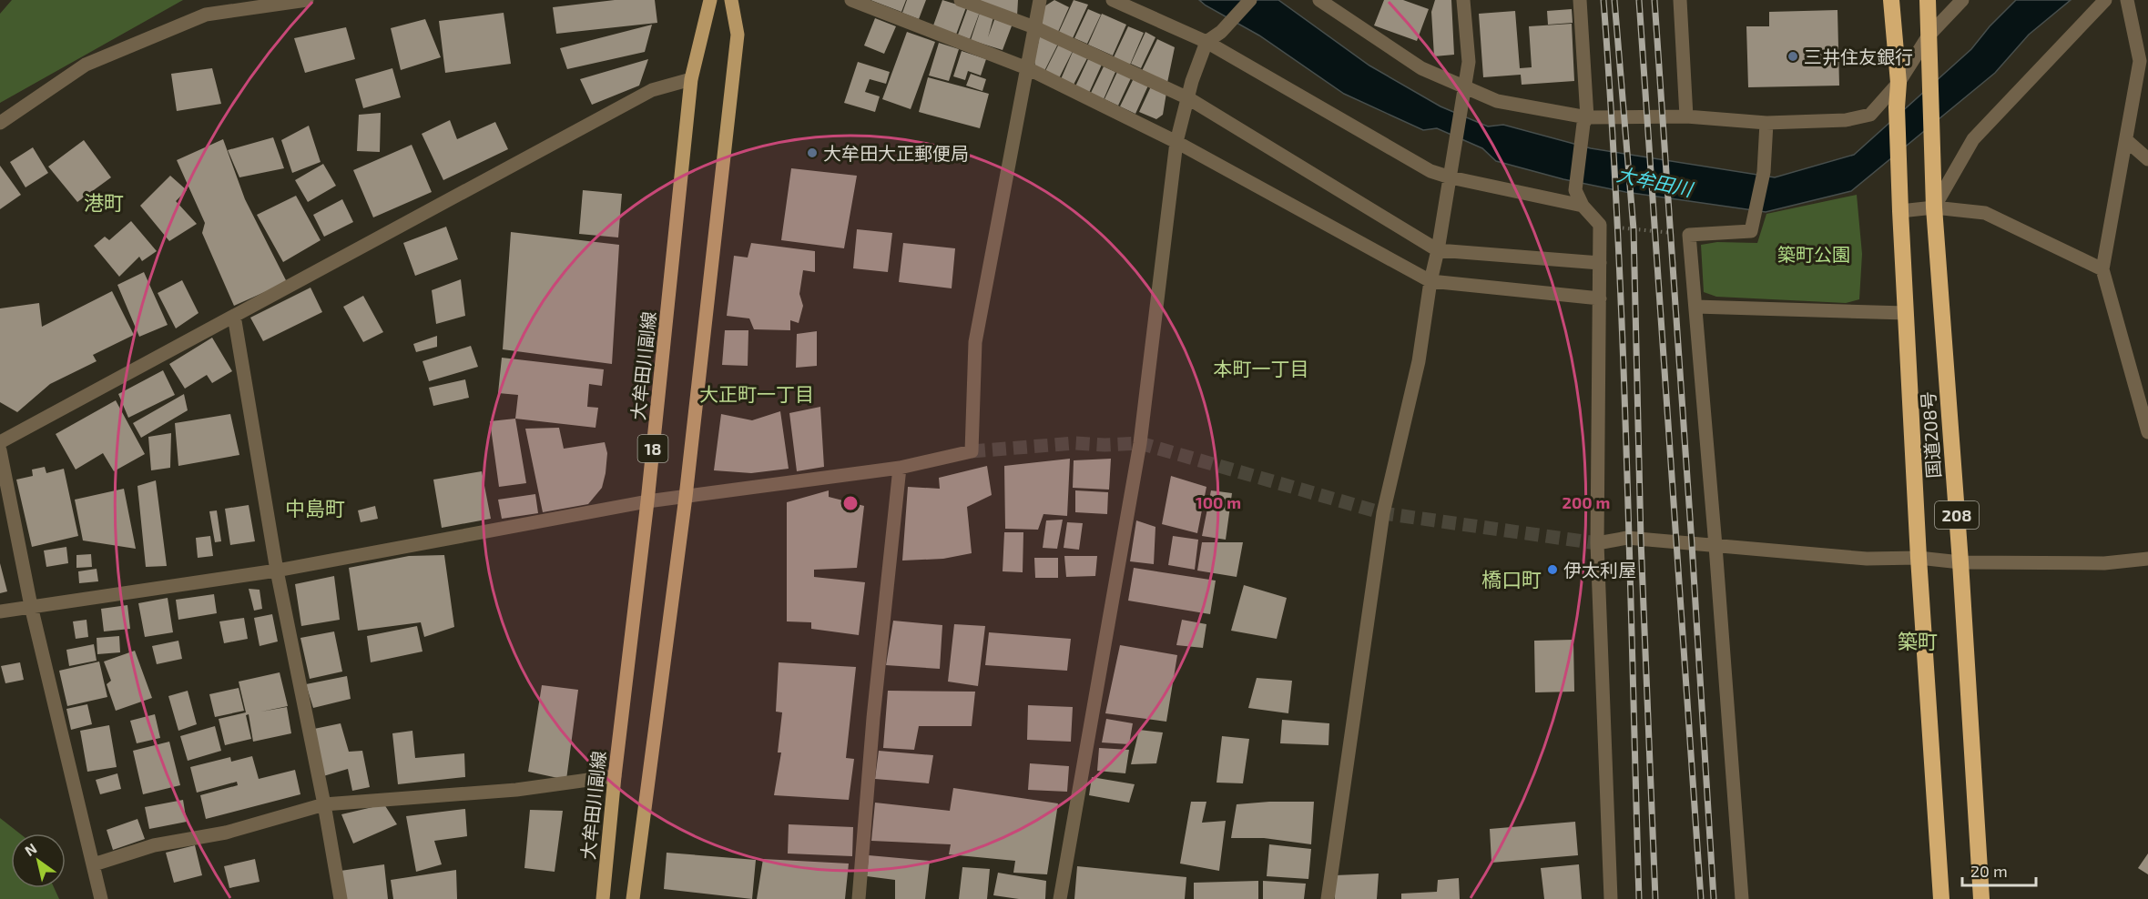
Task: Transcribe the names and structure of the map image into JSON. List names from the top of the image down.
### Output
{
  "streets": {
    "highway": ["国道208号", "208"],
    "main road": ["大牟田川副線", "18"]
  },
  "districts": [
    "港町",
    "本町一丁目",
    "大正町一丁目",
    "中島町",
    "橋口町",
    "築町"
  ],
  "water": ["大牟田川"],
  "parks": ["築町公園"],
  "places": ["三井住友銀行", "大牟田大正郵便局", "伊太利屋"],
  "scale_bar": "20 m",
  "north": "top left",
  "rings": ["100 m", "200 m"]
}
